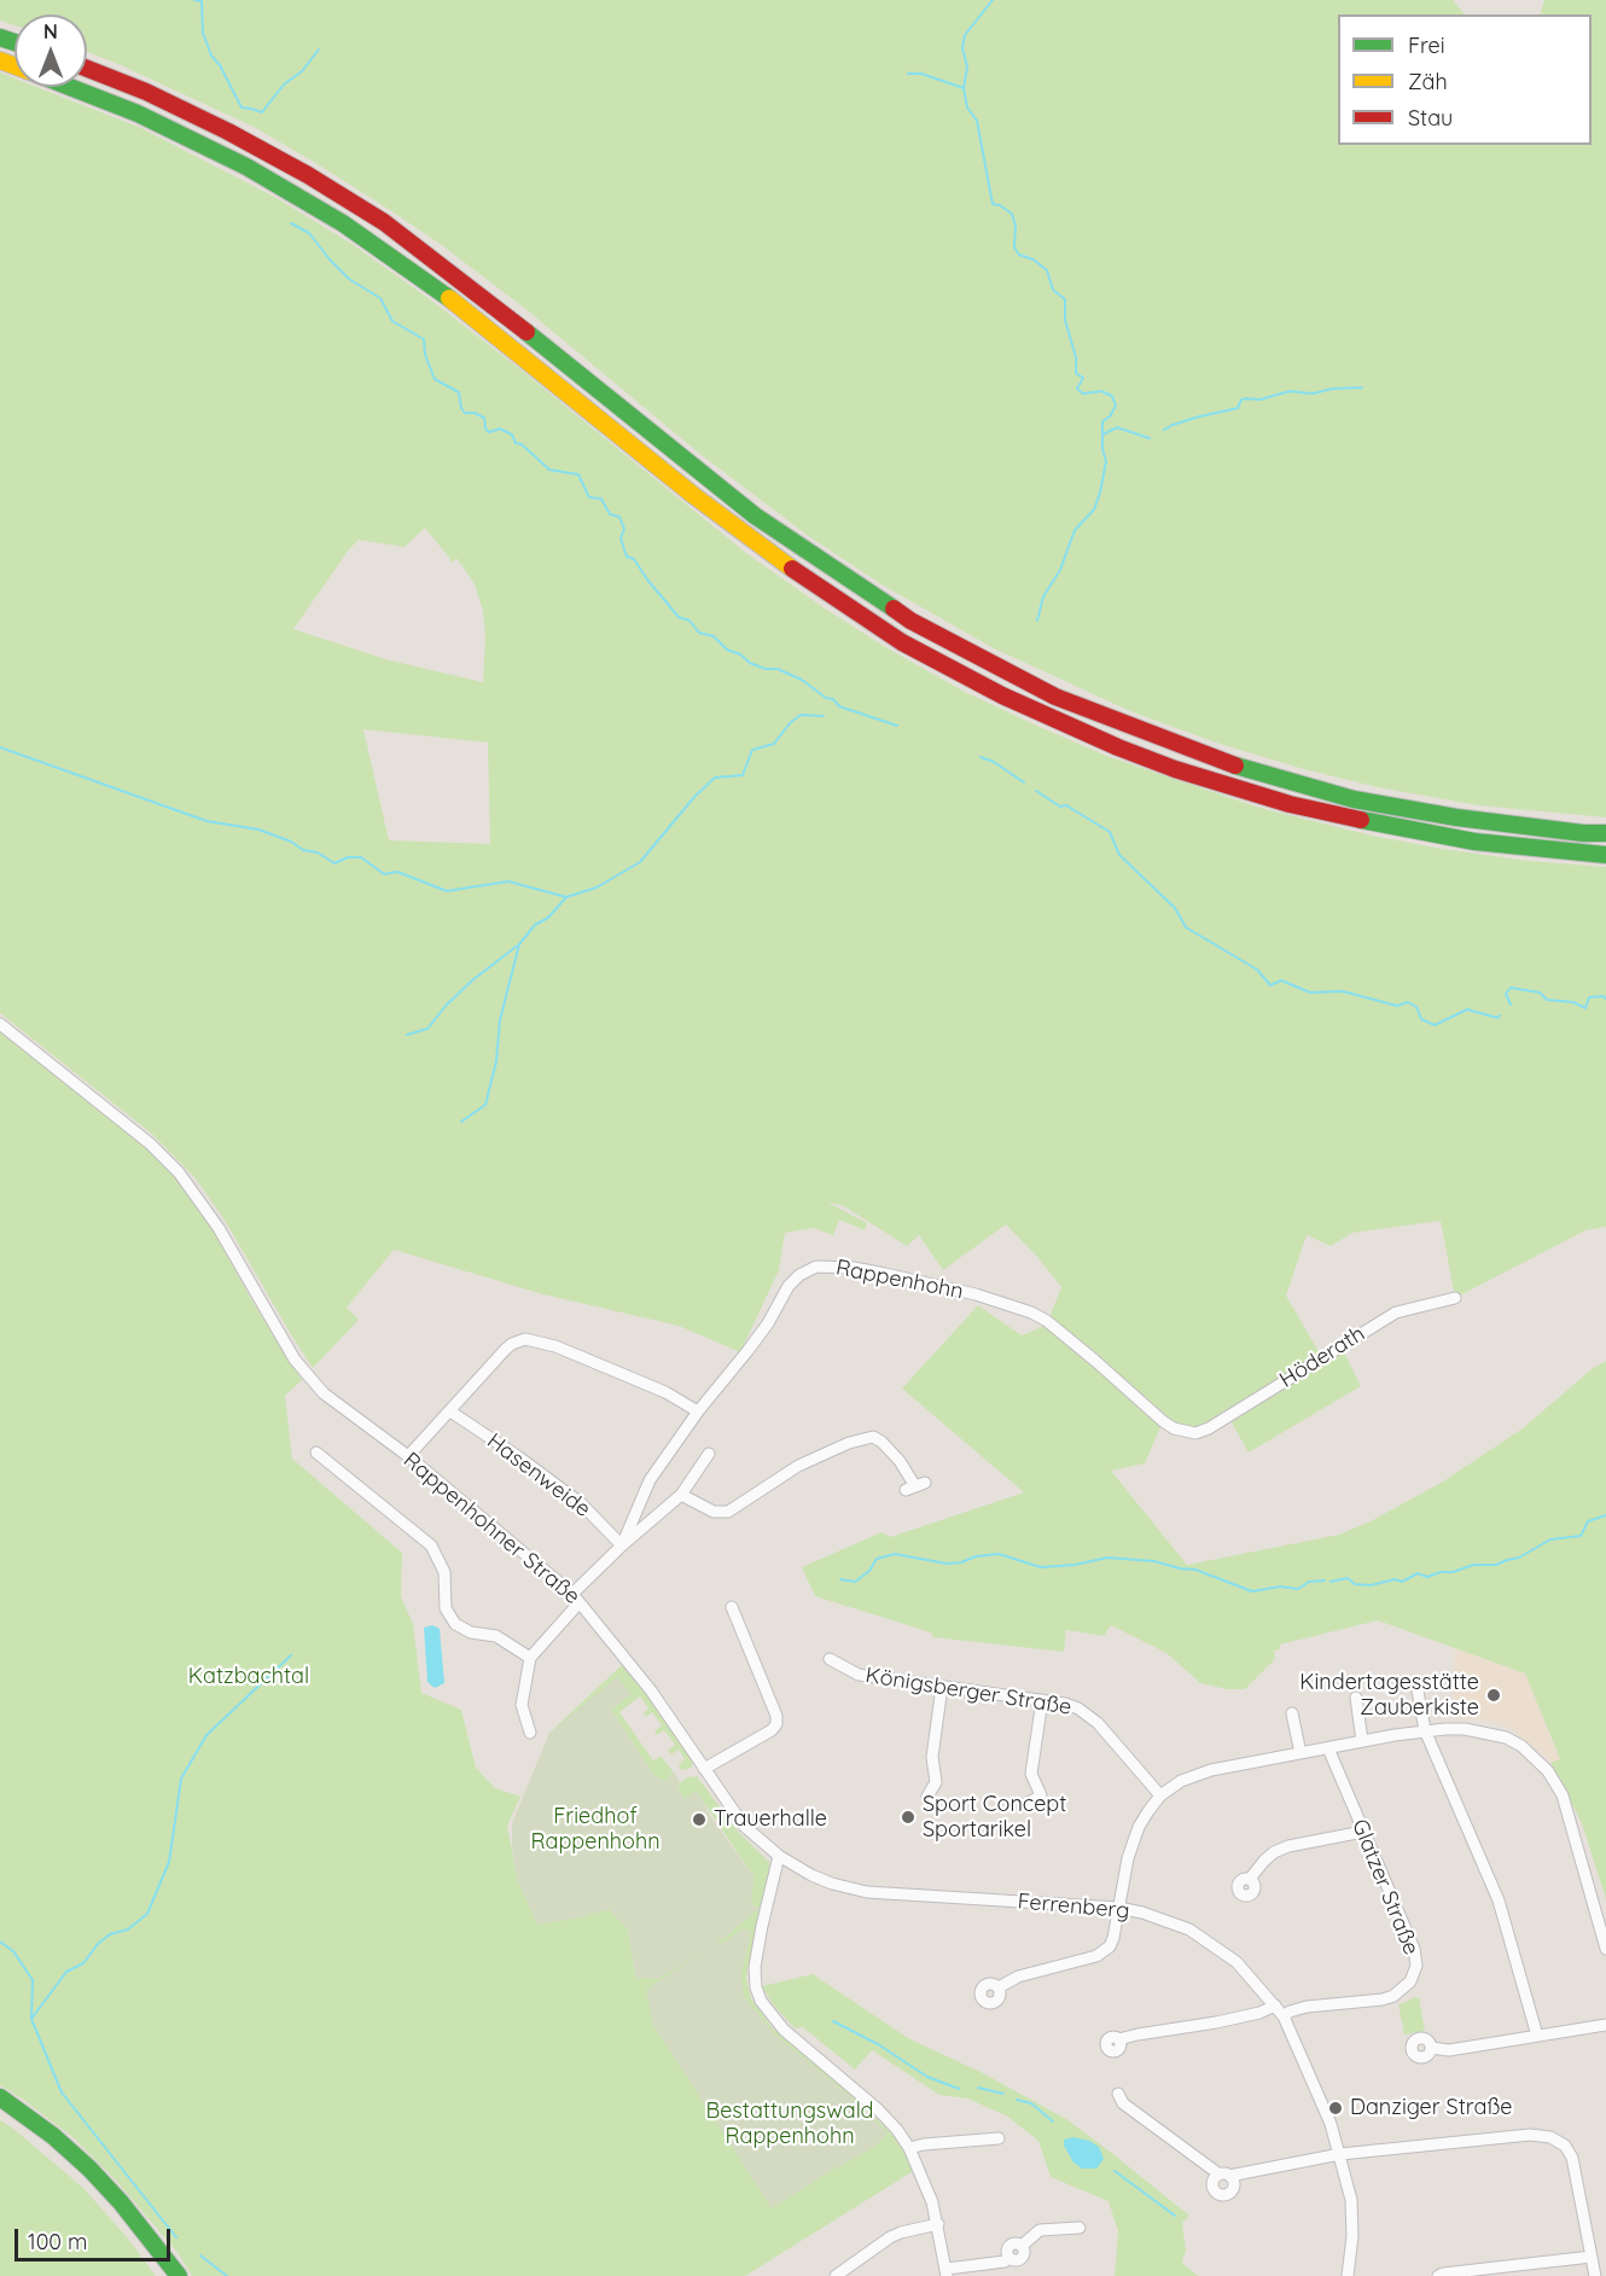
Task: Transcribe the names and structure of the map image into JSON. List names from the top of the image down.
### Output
{
  "streets": {
    "street": [
      "Rappenhohn",
      "Höderath",
      "Hasenweide",
      "Rappenhohner Straße",
      "Königsberger Straße",
      "Glatzer Straße",
      "Ferrenberg"
    ]
  },
  "crossings": [
    ["Rappenhohn", "Höderath"],
    ["Rappenhohn", "Hasenweide"],
    ["Rappenhohn", "Rappenhohner Straße"],
    ["Rappenhohner Straße", "Ferrenberg"],
    ["Glatzer Straße", "Ferrenberg"]
  ],
  "parks": ["Katzbachtal", "Friedhof Rappenhohn", "Bestattungswald Rappenhohn"],
  "places": [
    "Kindertagesstätte Zauberkiste",
    "Sport Concept Sportarikel",
    "Trauerhalle",
    "Danziger Straße"
  ],
  "legend": ["Frei", "Zäh", "Stau"],
  "scale_bar": "100 m",
  "north": "top"
}
